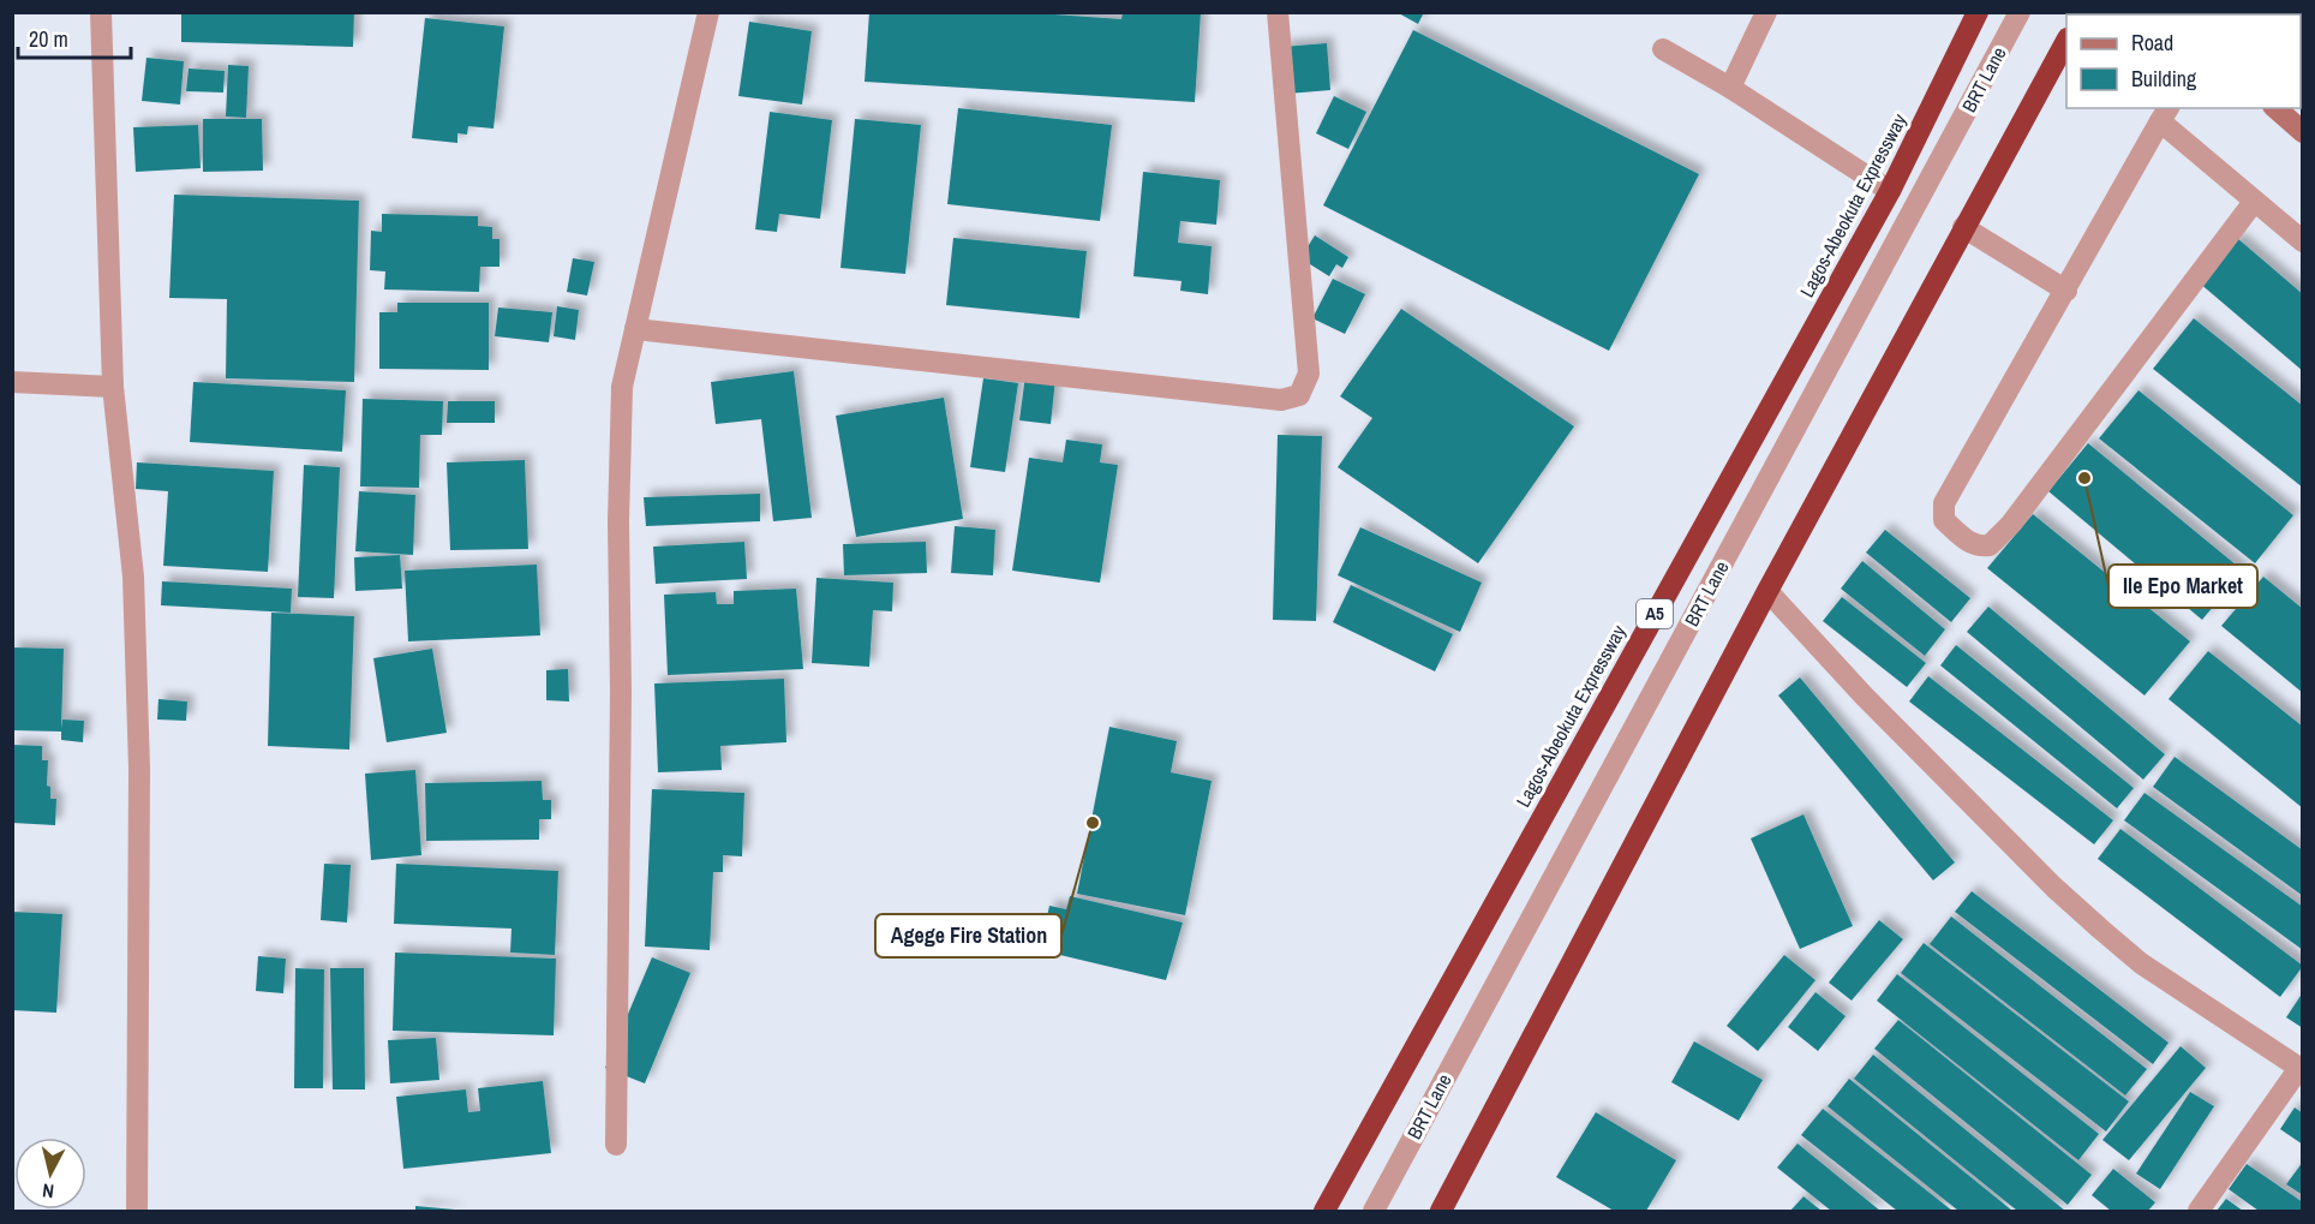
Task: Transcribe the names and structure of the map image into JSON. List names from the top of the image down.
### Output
{
  "streets": {
    "highway": ["Lagos-Abeokuta Expressway", "A5"],
    "street": ["BRT Lane"]
  },
  "places": ["Ile Epo Market", "Agege Fire Station"],
  "legend": ["Road", "Building"],
  "scale_bar": "20 m",
  "north": "bottom"
}
